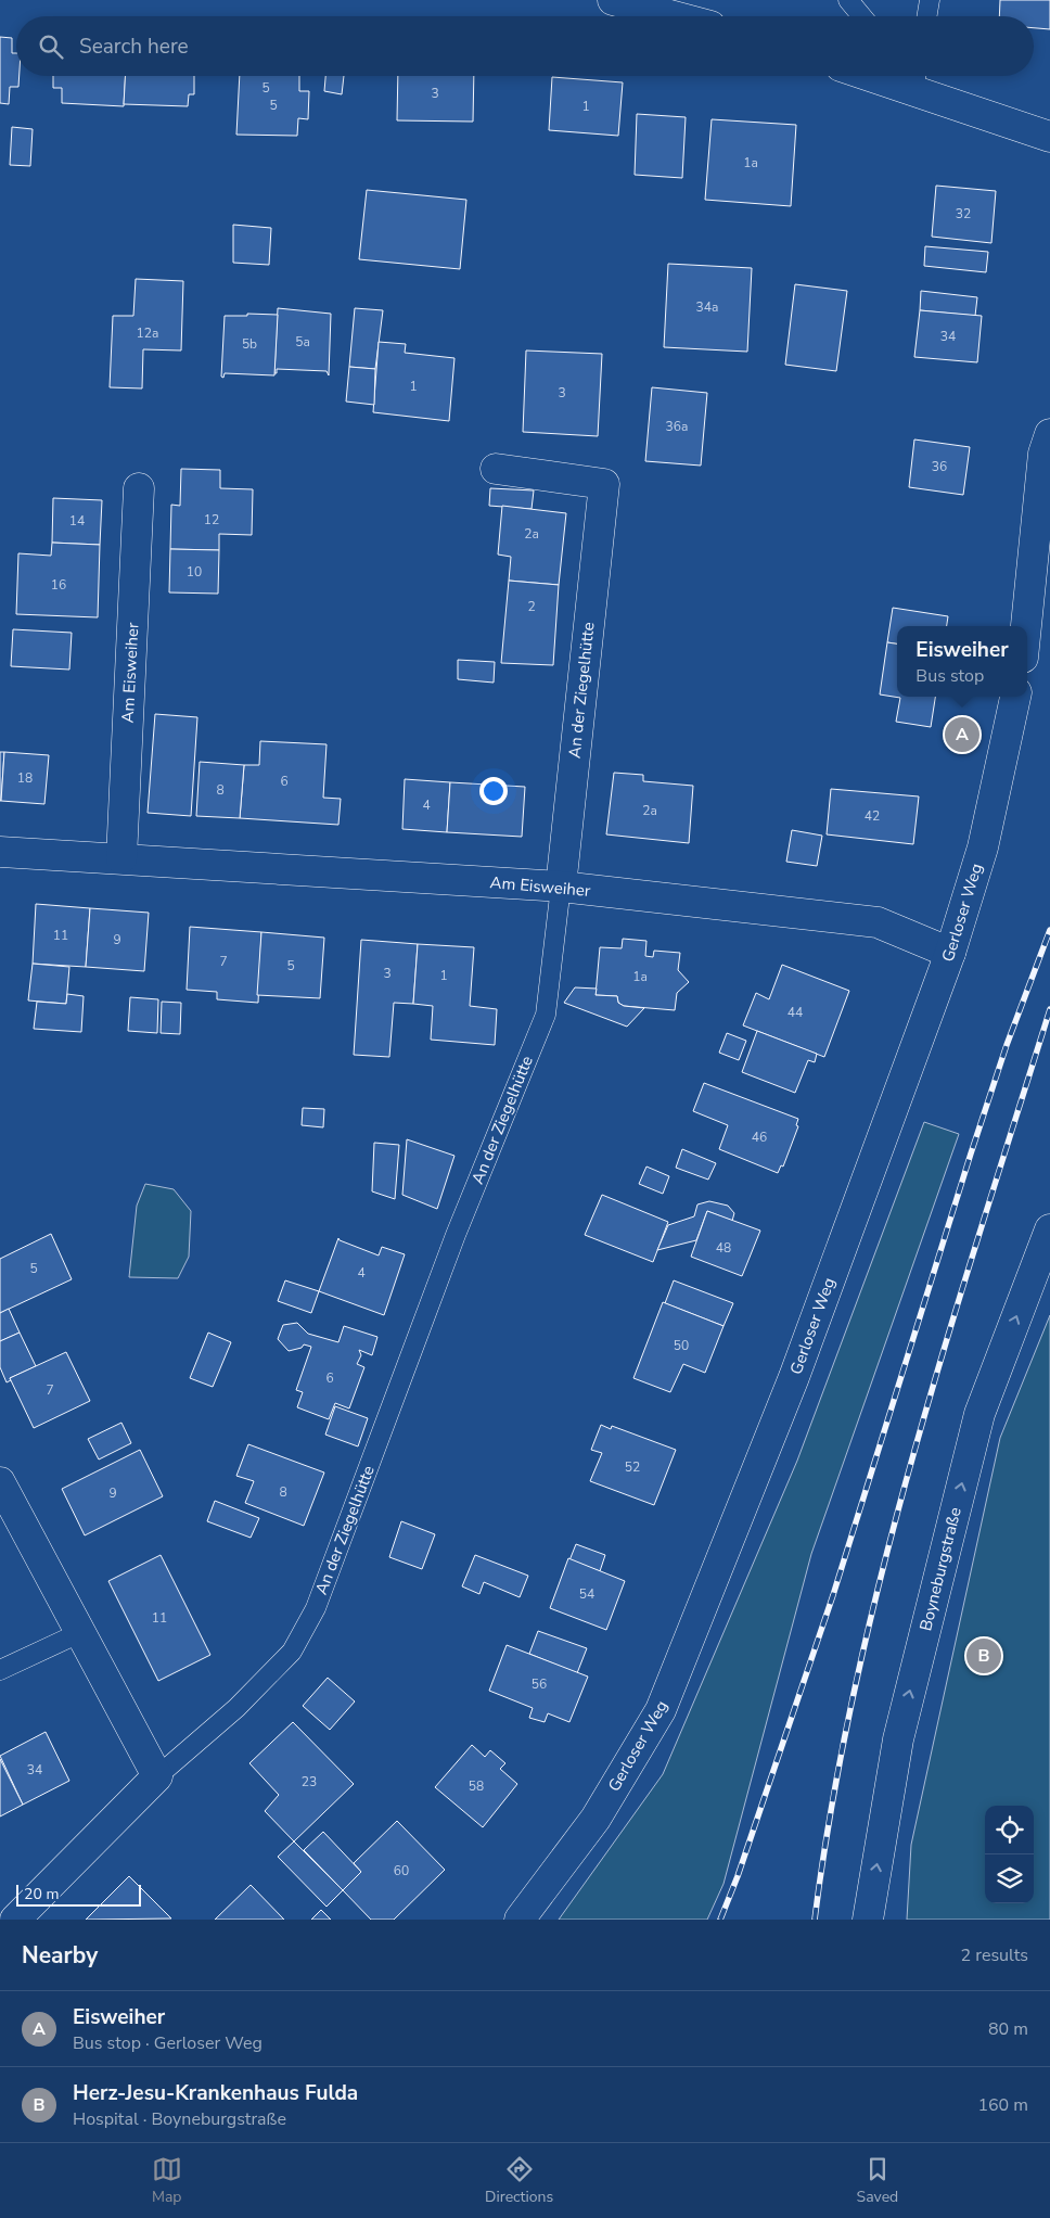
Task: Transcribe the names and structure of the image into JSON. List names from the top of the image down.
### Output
{
  "streets": {
    "street": [
      "Am Eisweiher",
      "An der Ziegelhütte",
      "Gerloser Weg",
      "Boyneburgstraße"
    ]
  },
  "crossings": [
    ["Am Eisweiher", "An der Ziegelhütte"],
    ["Am Eisweiher", "Gerloser Weg"]
  ],
  "one_way": ["Boyneburgstraße"],
  "house_numbers": [
    "5",
    "3",
    "5",
    "1",
    "1a",
    "32",
    "34a",
    "12a",
    "34",
    "5a",
    "5b",
    "1",
    "3",
    "36a",
    "36",
    "12",
    "14",
    "2a",
    "10",
    "16",
    "2",
    "18",
    "6",
    "8",
    "4",
    "2a",
    "42",
    "11",
    "9",
    "7",
    "5",
    "3",
    "1",
    "1a",
    "44",
    "46",
    "48",
    "5",
    "4",
    "50",
    "6",
    "7",
    "52",
    "8",
    "9",
    "54",
    "11",
    "56",
    "34",
    "23",
    "58",
    "60"
  ],
  "scale_bar": "20 m",
  "page": {
    "search": "Search here",
    "popup": ["Eisweiher", "Bus stop"],
    "pins": ["A", "B"],
    "scale": "20 m",
    "heading": ["Nearby", "2 results"],
    "list": [
      {
        "mark": "A",
        "name": "Eisweiher",
        "note": "Bus stop · Gerloser Weg",
        "value": "80 m"
      },
      {
        "mark": "B",
        "name": "Herz-Jesu-Krankenhaus Fulda",
        "note": "Hospital · Boyneburgstraße",
        "value": "160 m"
      }
    ],
    "nav": ["Map", "Directions", "Saved"]
  }
}
